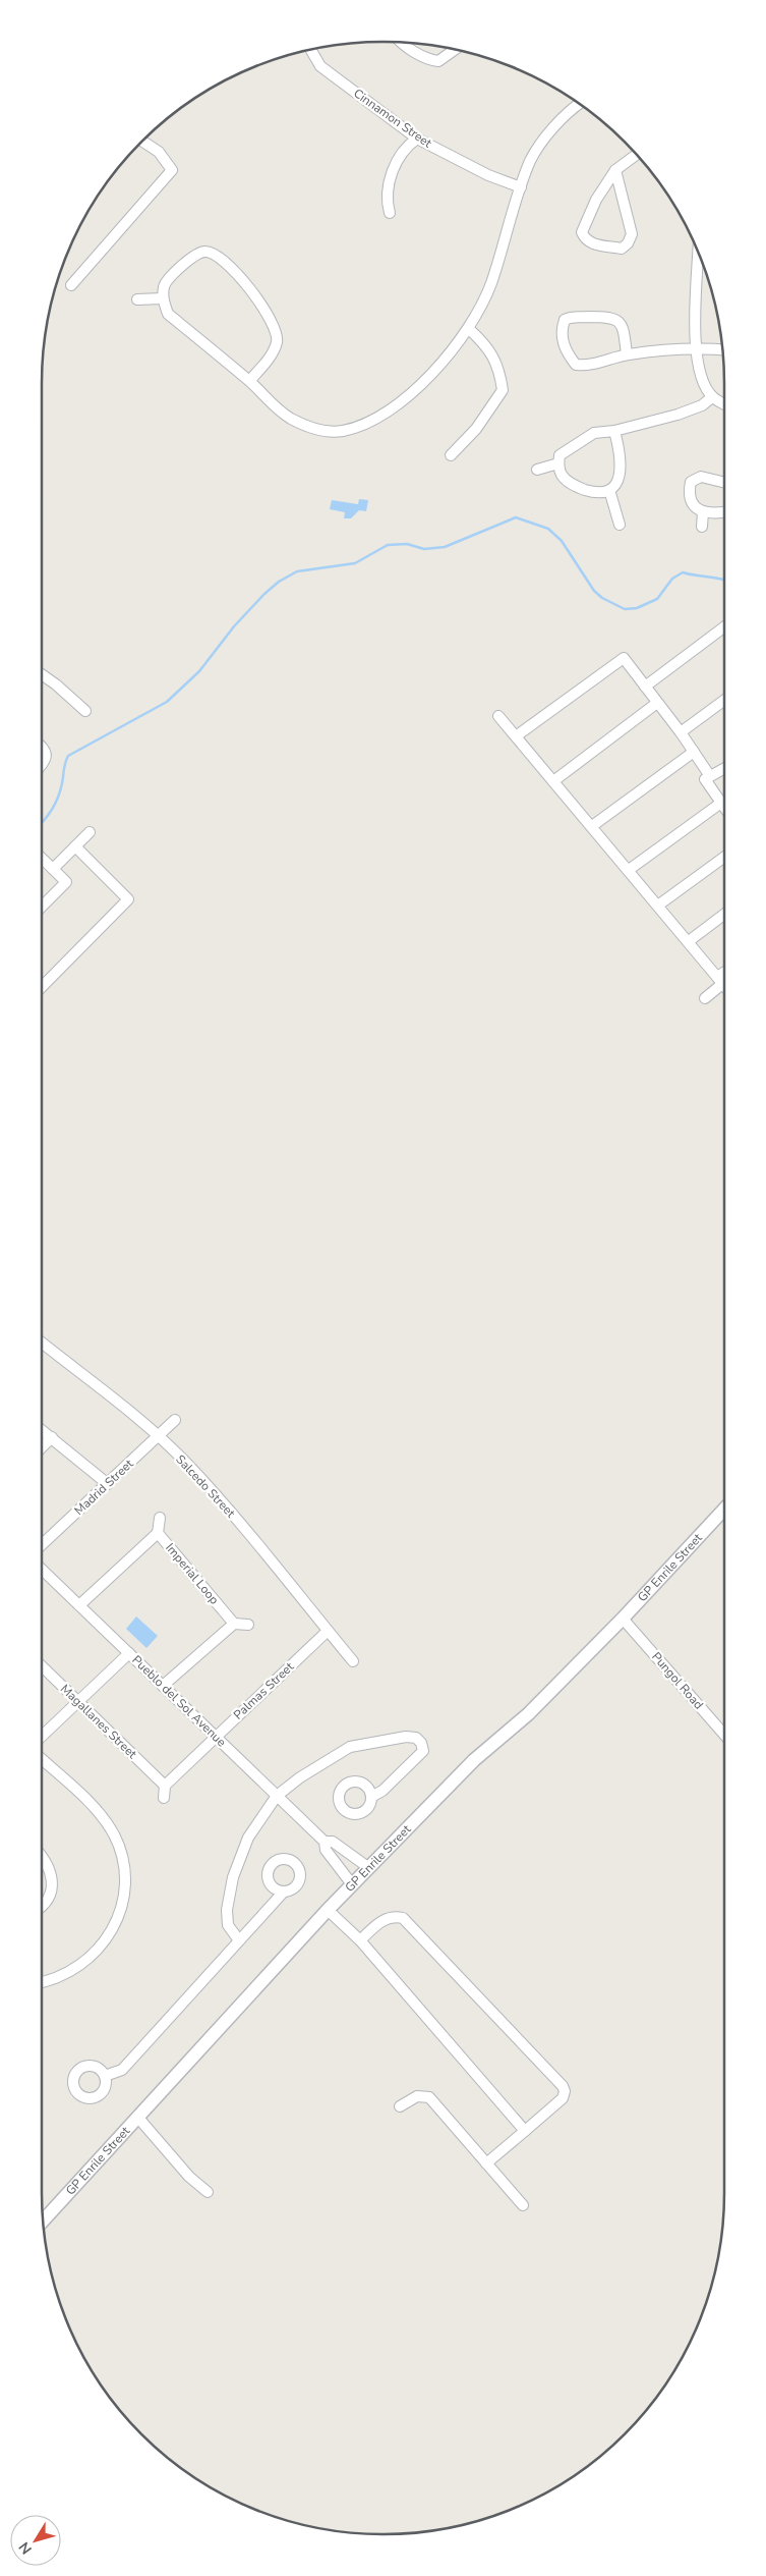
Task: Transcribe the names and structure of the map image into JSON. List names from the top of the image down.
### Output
{
  "streets": {
    "street": [
      "Cinnamon Street",
      "Salcedo Street",
      "Madrid Street",
      "GP Enrile Street",
      "Imperial Loop",
      "Pungol Road",
      "Palmas Street",
      "Pueblo del Sol Avenue",
      "Magallanes Street"
    ]
  },
  "crossings": [
    ["Salcedo Street", "Madrid Street"],
    ["Salcedo Street", "Palmas Street"],
    ["GP Enrile Street", "Pungol Road"],
    ["GP Enrile Street", "Pueblo del Sol Avenue"],
    ["Imperial Loop", "Pueblo del Sol Avenue"],
    ["Palmas Street", "Pueblo del Sol Avenue"],
    ["Palmas Street", "Magallanes Street"]
  ],
  "north": "bottom left"
}
